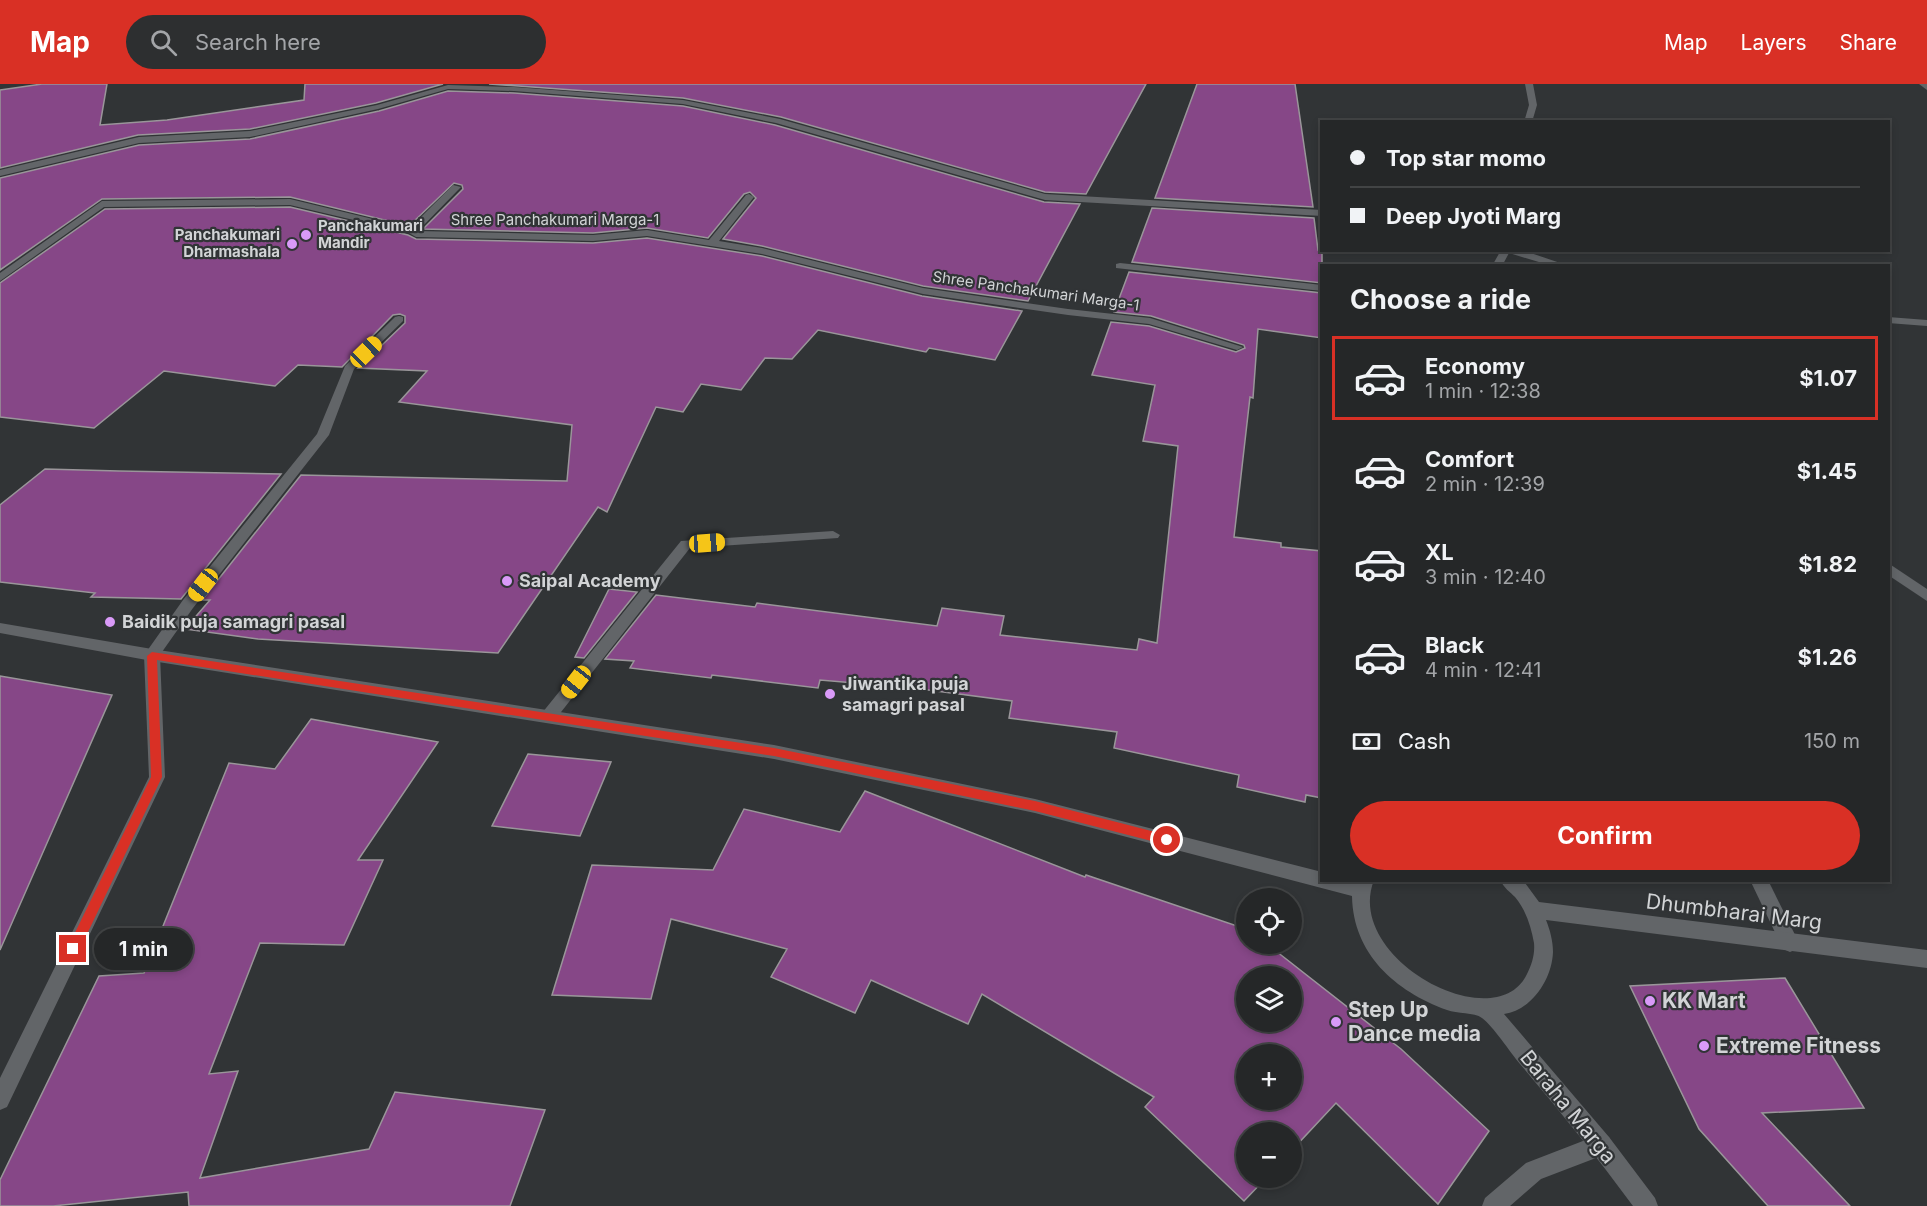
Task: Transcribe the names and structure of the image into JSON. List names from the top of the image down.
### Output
{
  "streets": {
    "street": ["Shree Panchakumari Marga-1", "Dhumbharai Marg", "Baraha Marga"]
  },
  "places": [
    "Panchakumari Mandir",
    "Panchakumari Dharmashala",
    "Saipal Academy",
    "Baidik puja samagri pasal",
    "Jiwantika puja samagri pasal",
    "KK Mart",
    "Step Up Dance media",
    "Extreme Fitness"
  ],
  "page": {
    "header": "Map",
    "search": "Search here",
    "nav": ["Map", "Layers", "Share"],
    "banner": ["Top star momo", "Deep Jyoti Marg"],
    "heading": "Choose a ride",
    "list": [
      {
        "name": "Economy",
        "note": "1 min · 12:38",
        "value": "$1.07"
      },
      {
        "name": "Comfort",
        "note": "2 min · 12:39",
        "value": "$1.45"
      },
      {
        "name": "XL",
        "note": "3 min · 12:40",
        "value": "$1.82"
      },
      {
        "name": "Black",
        "note": "4 min · 12:41",
        "value": "$1.26"
      }
    ],
    "pay": ["Cash", "150 m"],
    "buttons": "Confirm",
    "map_buttons": ["+", "−"],
    "bubble": "1 min"
  }
}
